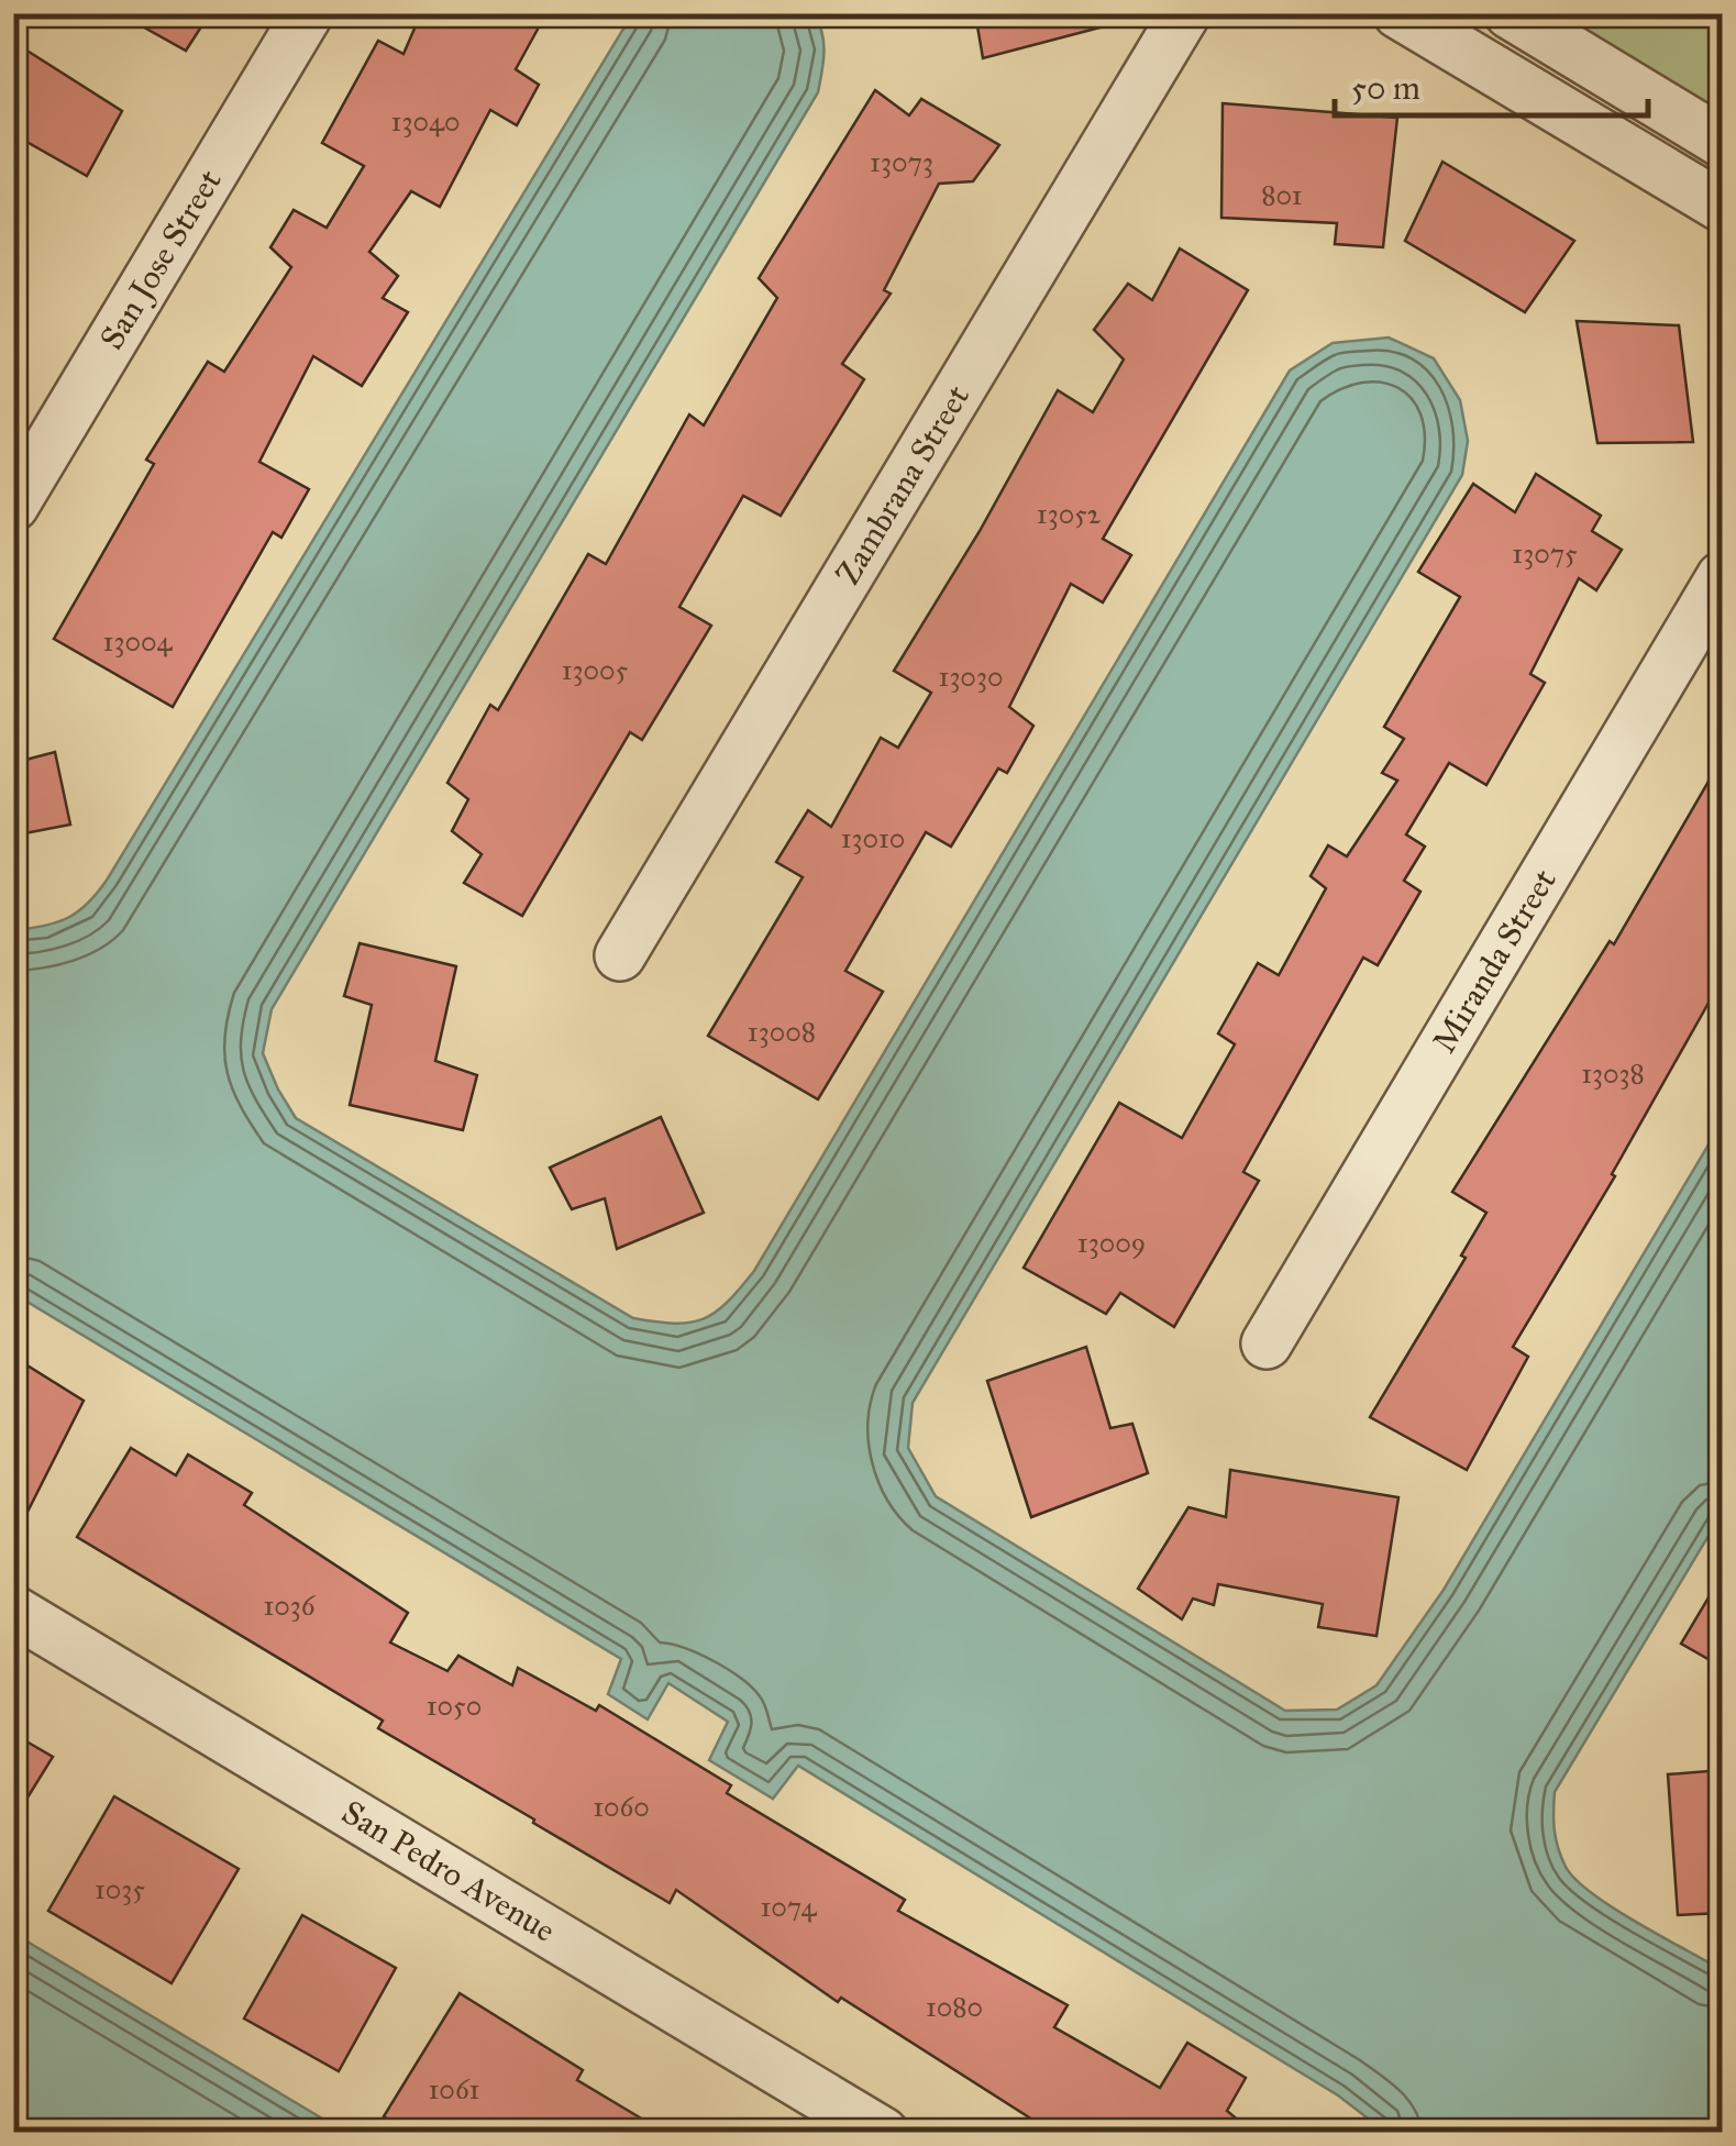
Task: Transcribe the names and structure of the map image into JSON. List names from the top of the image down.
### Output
{
  "streets": {
    "street": [
      "San Jose Street",
      "Zambrana Street",
      "Miranda Street",
      "San Pedro Avenue"
    ]
  },
  "house_numbers": [
    "13040",
    "13073",
    "801",
    "13052",
    "13075",
    "13004",
    "13005",
    "13030",
    "13010",
    "13008",
    "13038",
    "13009",
    "1036",
    "1050",
    "1060",
    "1035",
    "1074",
    "1080",
    "1061"
  ],
  "scale_bar": "50 m"
}
